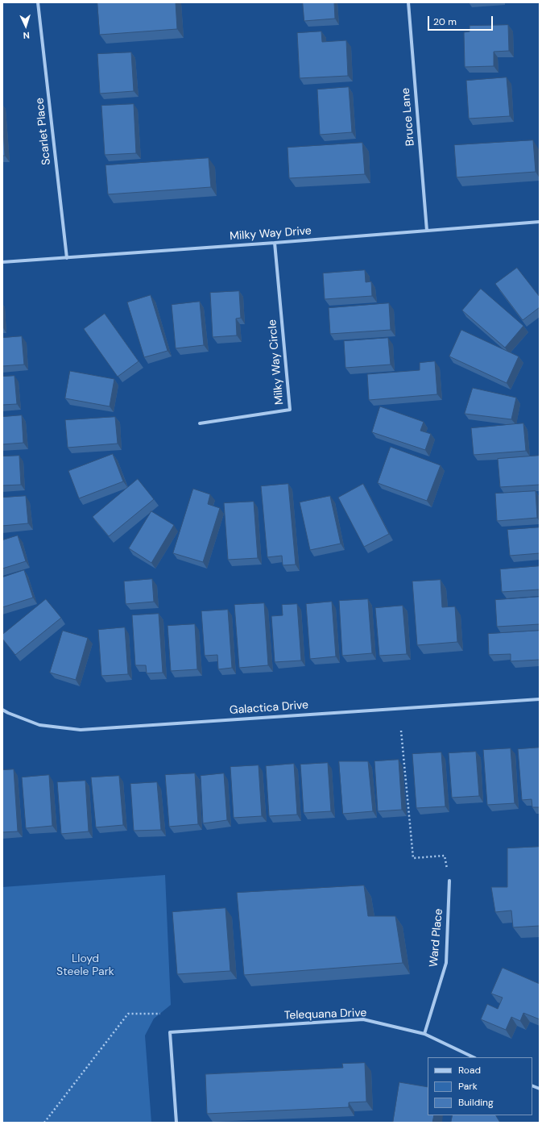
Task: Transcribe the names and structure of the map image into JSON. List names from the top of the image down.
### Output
{
  "streets": {
    "street": [
      "Bruce Lane",
      "Scarlet Place",
      "Milky Way Drive",
      "Milky Way Circle",
      "Galactica Drive",
      "Ward Place",
      "Telequana Drive"
    ]
  },
  "crossings": [
    ["Bruce Lane", "Milky Way Drive"],
    ["Scarlet Place", "Milky Way Drive"],
    ["Milky Way Drive", "Milky Way Circle"],
    ["Ward Place", "Telequana Drive"]
  ],
  "parks": ["Lloyd Steele Park"],
  "legend": ["Road", "Park", "Building"],
  "scale_bar": "20 m",
  "north": "bottom"
}
